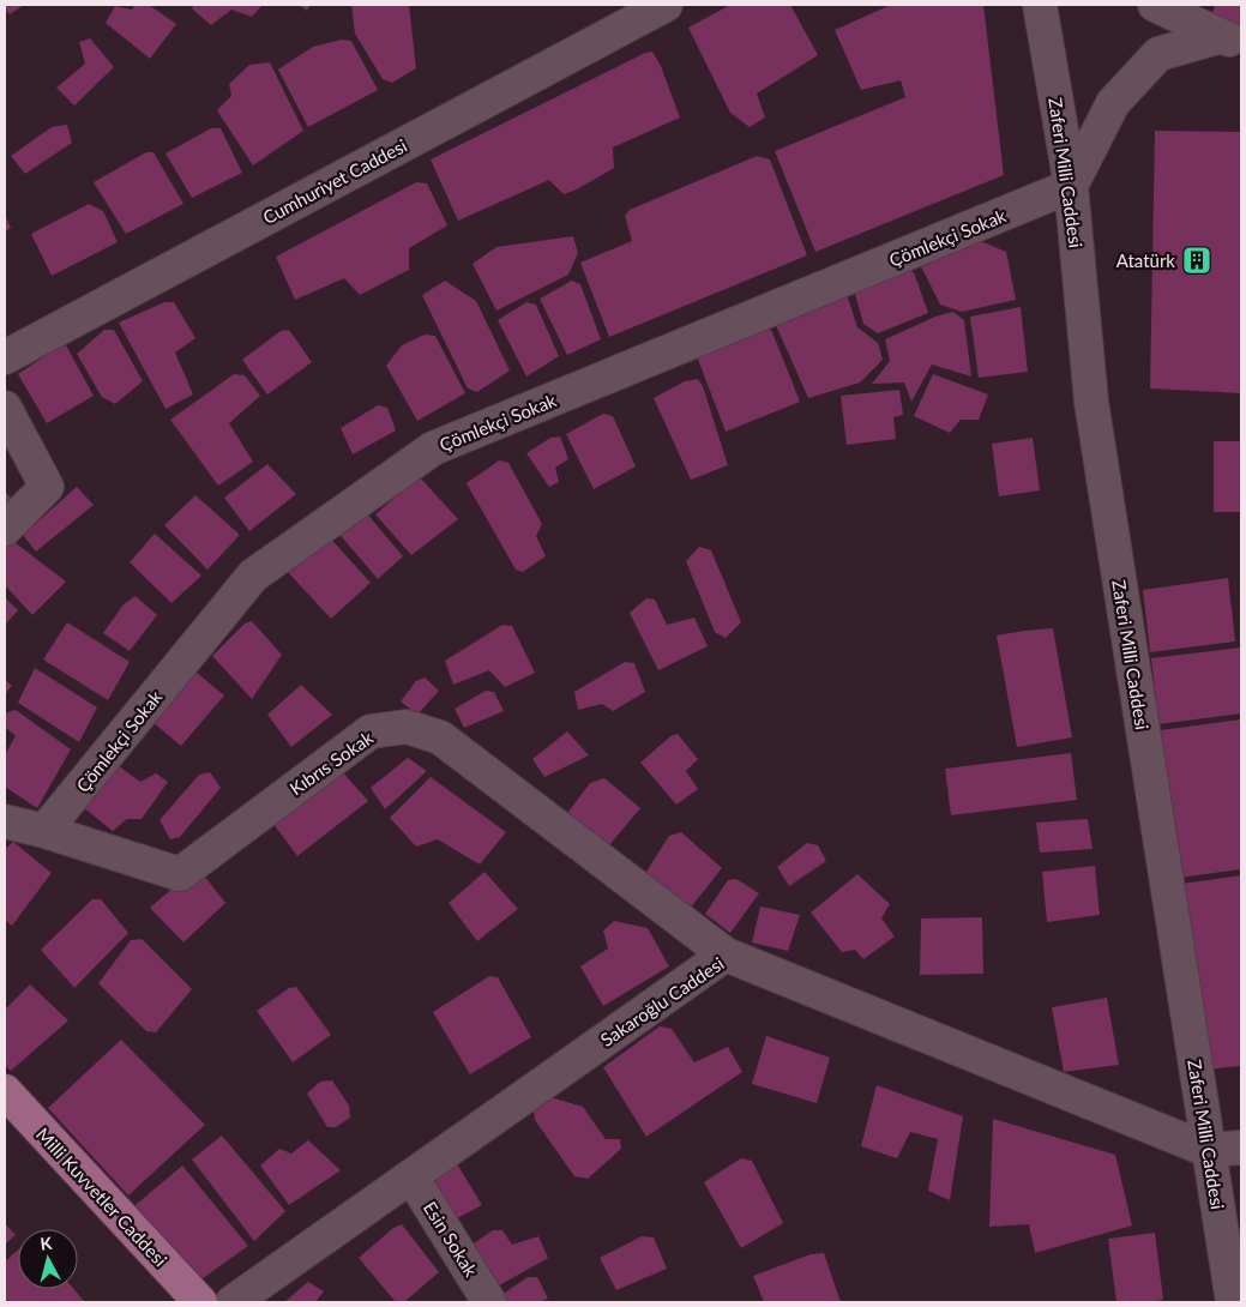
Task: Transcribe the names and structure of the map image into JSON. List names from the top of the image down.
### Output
{
  "streets": {
    "main road": ["Milli Kuvvetler Caddesi"],
    "street": [
      "Zaferi Milli Caddesi",
      "Cumhuriyet Caddesi",
      "Çömlekçi Sokak",
      "Kıbrıs Sokak",
      "Sakaroğlu Caddesi",
      "Esin Sokak"
    ]
  },
  "crossings": [
    ["Zaferi Milli Caddesi", "Çömlekçi Sokak"],
    ["Zaferi Milli Caddesi", "Sakaroğlu Caddesi"],
    ["Çömlekçi Sokak", "Kıbrıs Sokak"],
    ["Kıbrıs Sokak", "Sakaroğlu Caddesi"],
    ["Sakaroğlu Caddesi", "Esin Sokak"]
  ],
  "places": {
    "building": ["Atatürk"]
  },
  "north": "top"
}
